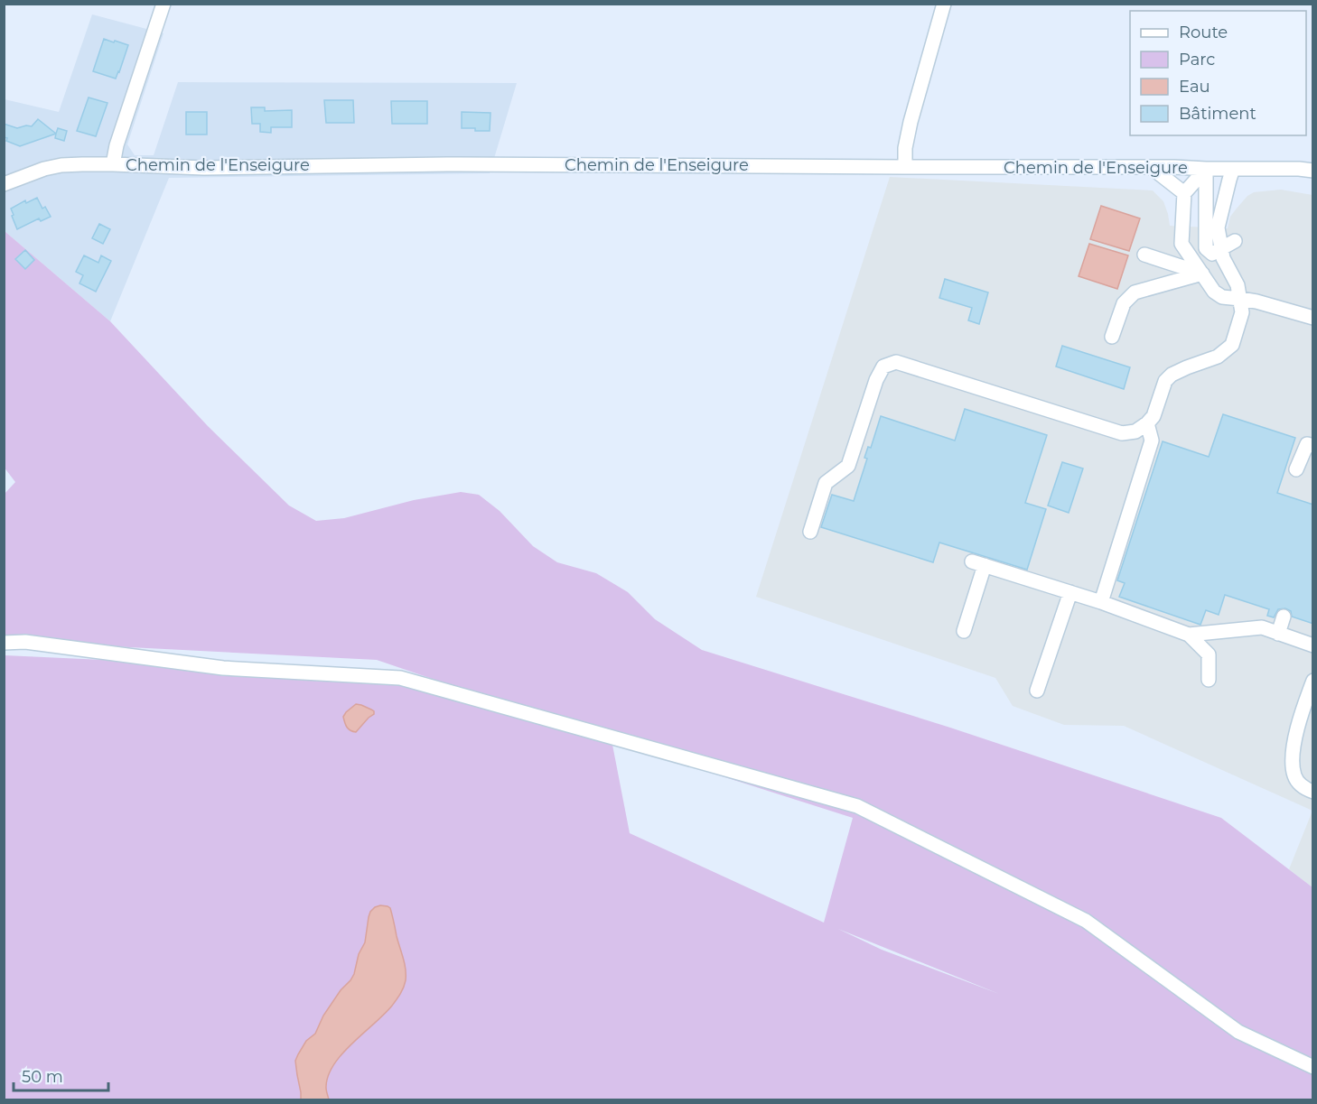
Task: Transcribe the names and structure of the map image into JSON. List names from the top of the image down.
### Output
{
  "streets": {
    "street": ["Chemin de l'Enseigure"]
  },
  "legend": [
    "Route",
    "Parc",
    "Eau",
    "Bâtiment"
  ],
  "scale_bar": "50 m"
}
